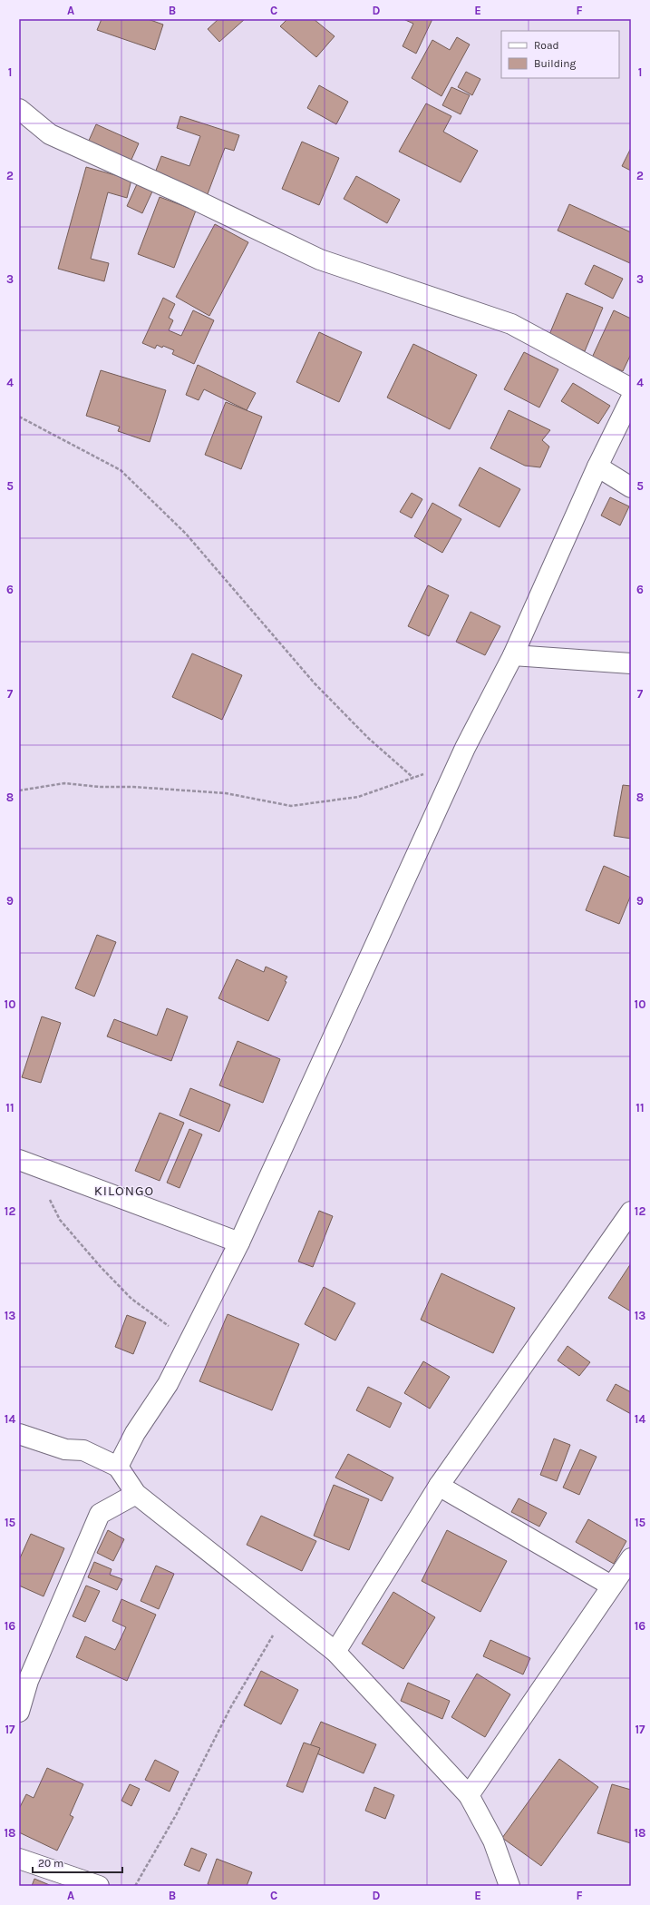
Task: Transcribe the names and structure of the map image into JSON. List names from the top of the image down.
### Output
{
  "districts": ["KILONGO"],
  "legend": ["Road", "Building"],
  "scale_bar": "20 m",
  "grid": {
    "columns": [
      "A",
      "B",
      "C",
      "D",
      "E",
      "F"
    ],
    "rows": [
      "1",
      "2",
      "3",
      "4",
      "5",
      "6",
      "7",
      "8",
      "9",
      "10",
      "11",
      "12",
      "13",
      "14",
      "15",
      "16",
      "17",
      "18"
    ]
  }
}
